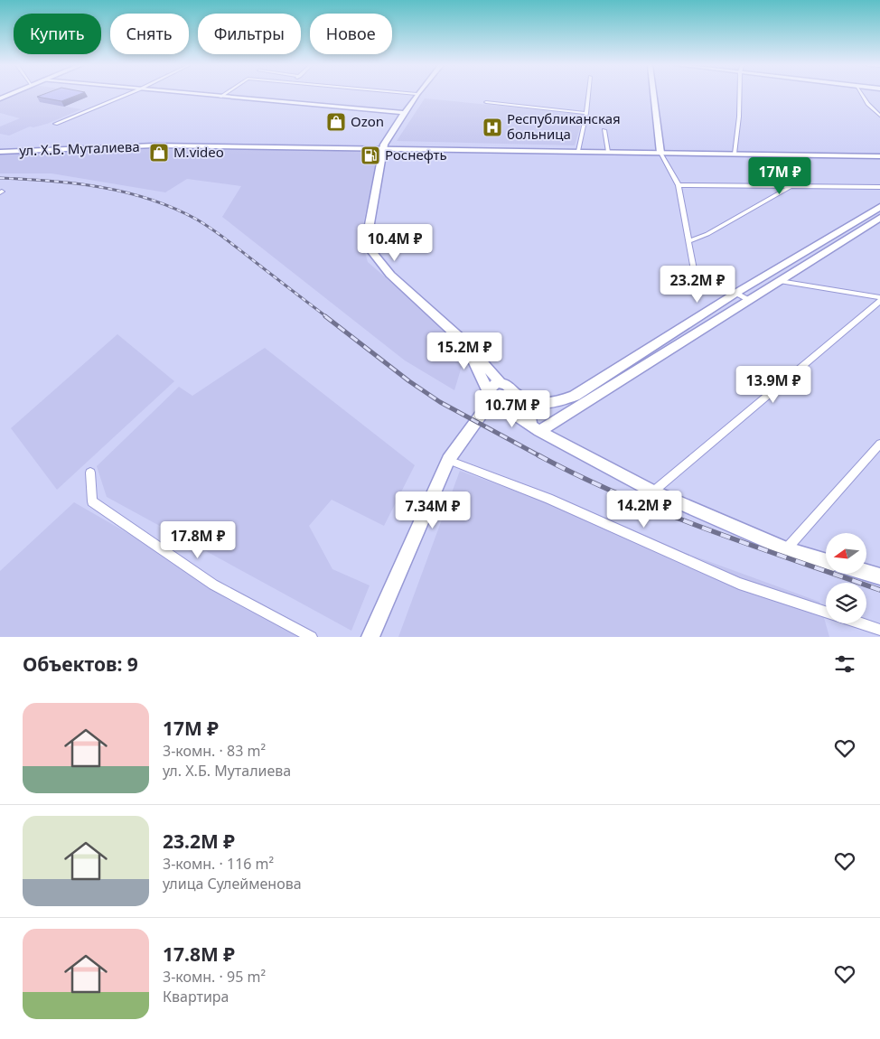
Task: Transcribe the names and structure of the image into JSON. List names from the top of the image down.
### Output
{
  "streets": {
    "main road": ["ул. Х.Б. Муталиева"]
  },
  "places": {
    "shop": ["Ozon", "M.video"],
    "hospital": ["Республиканская больница"],
    "fuel station": ["Роснефть"]
  },
  "north": "left",
  "page": {
    "chip": [
      "Купить",
      "Снять",
      "Фильтры",
      "Новое"
    ],
    "price": [
      "17M ₽",
      "10.4M ₽",
      "23.2M ₽",
      "15.2M ₽",
      "13.9M ₽",
      "10.7M ₽",
      "14.2M ₽",
      "7.34M ₽",
      "17.8M ₽"
    ],
    "heading": "Объектов: 9",
    "list": [
      {
        "name": "17M ₽",
        "note": "3-комн. · 83 m² · ул. Х.Б. Муталиева"
      },
      {
        "name": "23.2M ₽",
        "note": "3-комн. · 116 m² · улица Сулейменова"
      },
      {
        "name": "17.8M ₽",
        "note": "3-комн. · 95 m² · Квартира"
      }
    ]
  }
}
